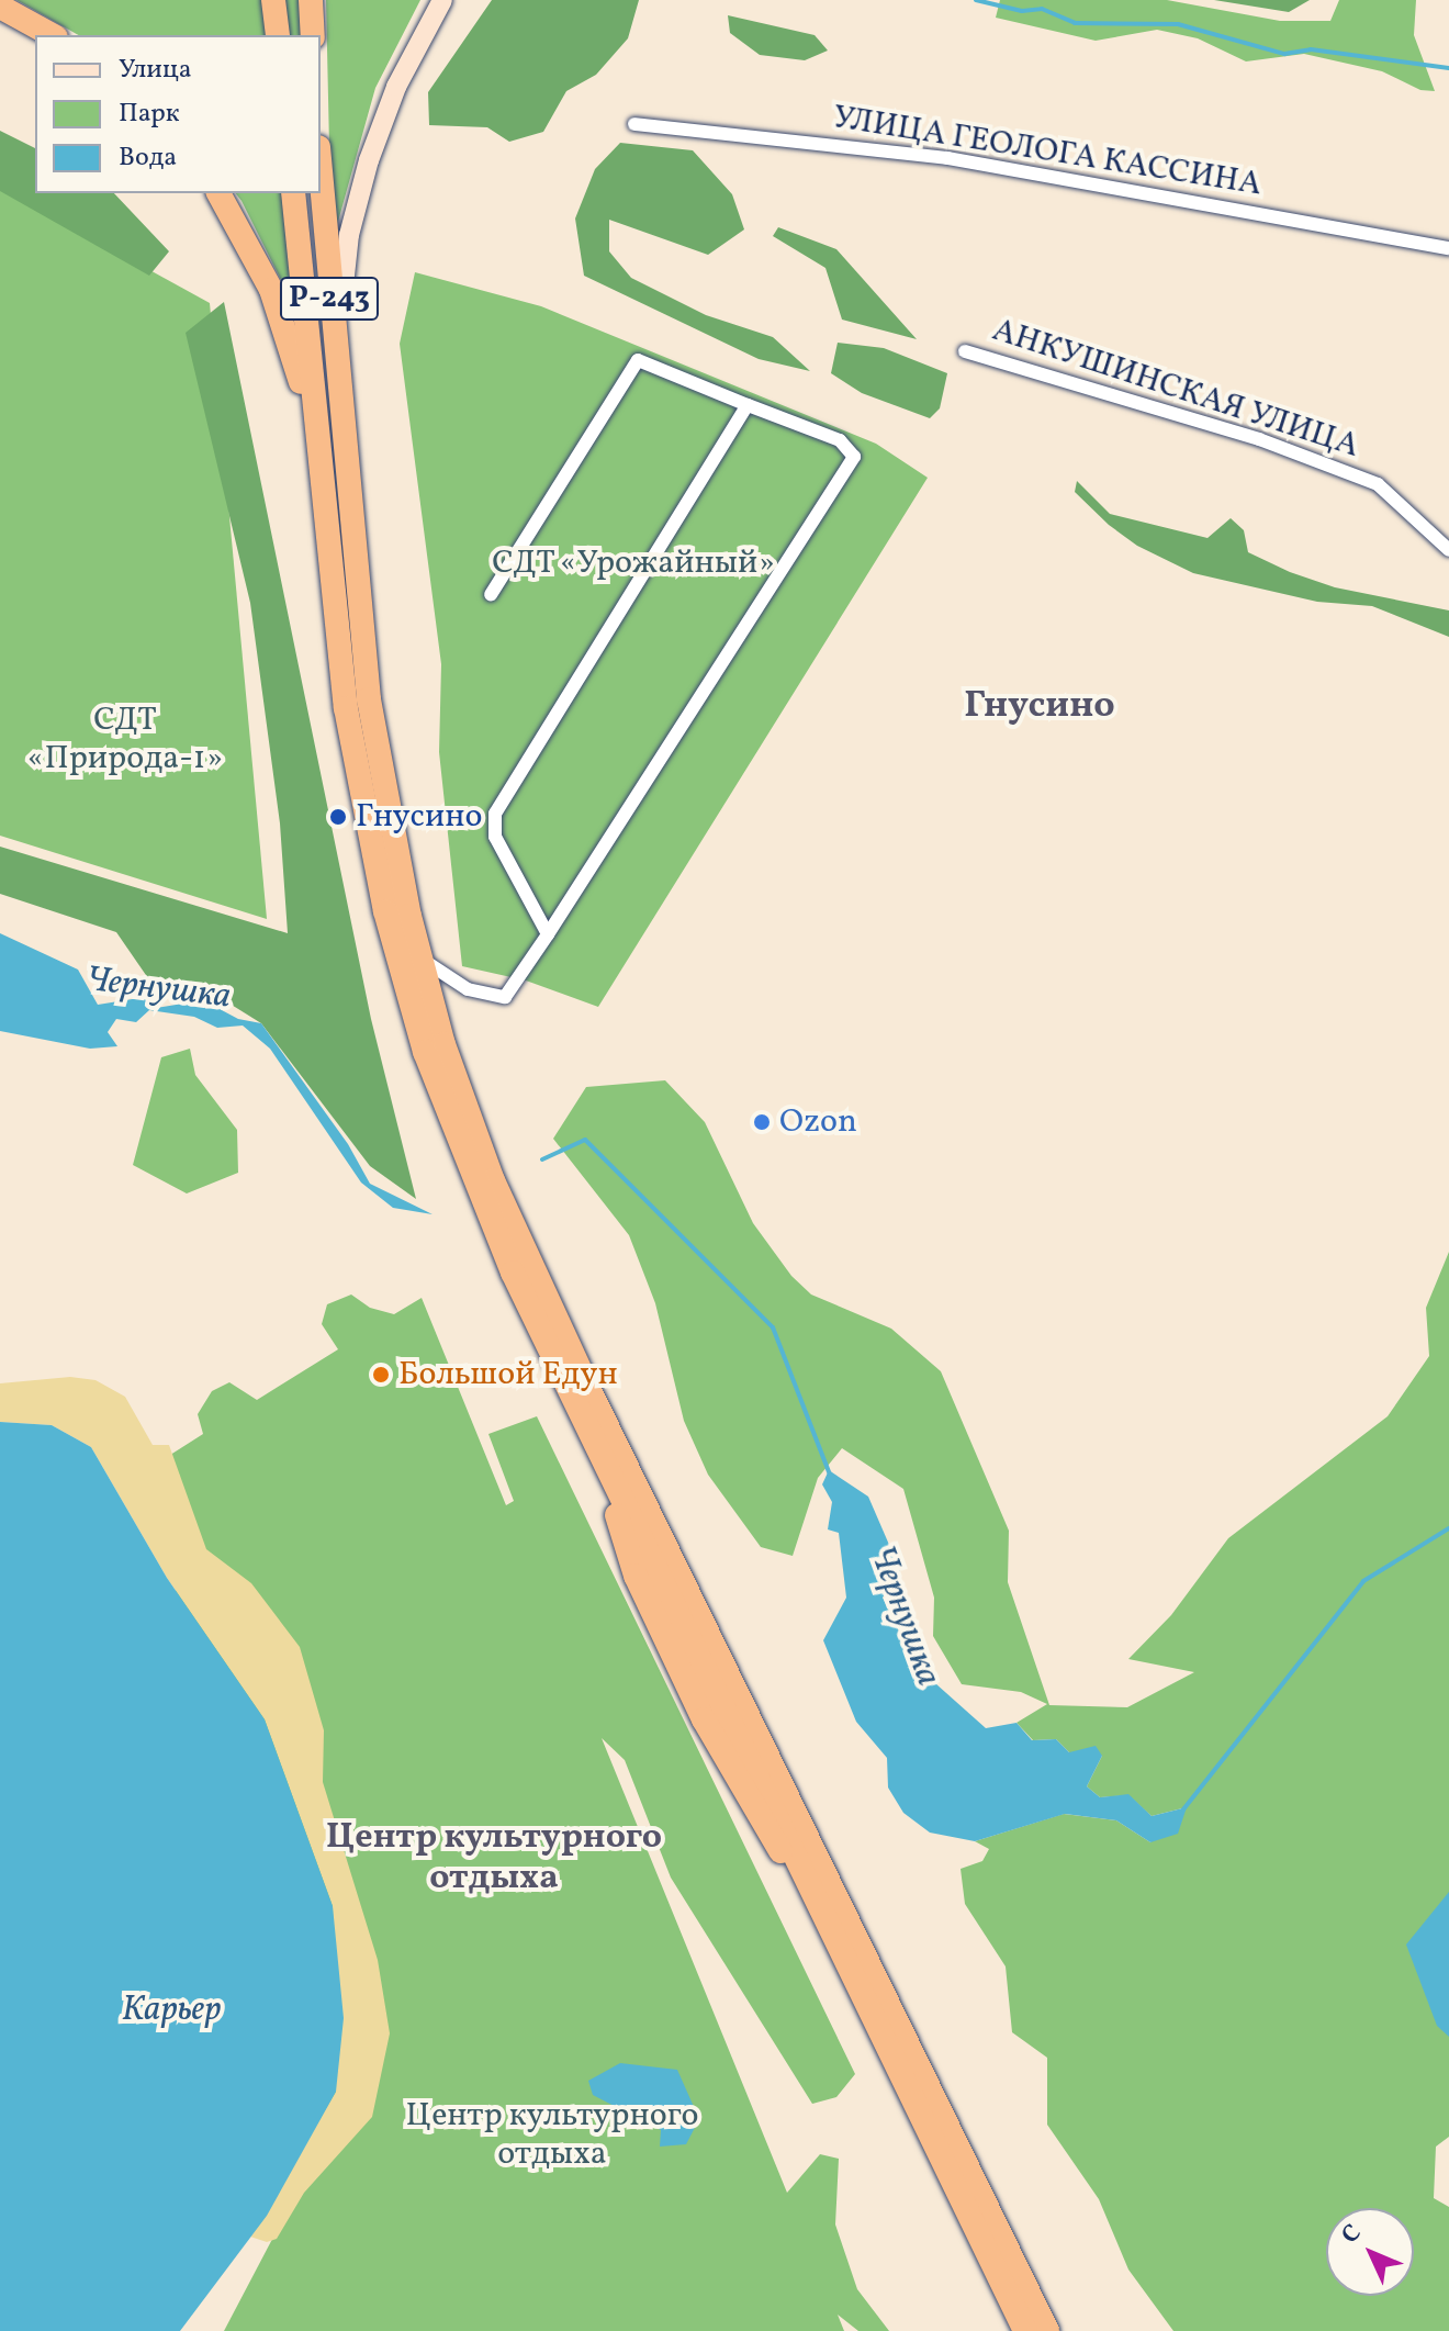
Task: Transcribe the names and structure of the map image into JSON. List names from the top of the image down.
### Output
{
  "streets": {
    "highway": ["Р-243"],
    "street": ["УЛИЦА ГЕОЛОГА КАССИНА", "АНКУШИНСКАЯ УЛИЦА"]
  },
  "districts": ["Гнусино", "Центр культурного отдыха"],
  "water": ["Чернушка", "Карьер"],
  "parks": ["СДТ «Урожайный»", "СДТ «Природа-1»", "Центр культурного отдыха"],
  "places": ["Гнусино", "Ozon", "Большой Едун"],
  "legend": ["Улица", "Парк", "Вода"],
  "north": "top left"
}
